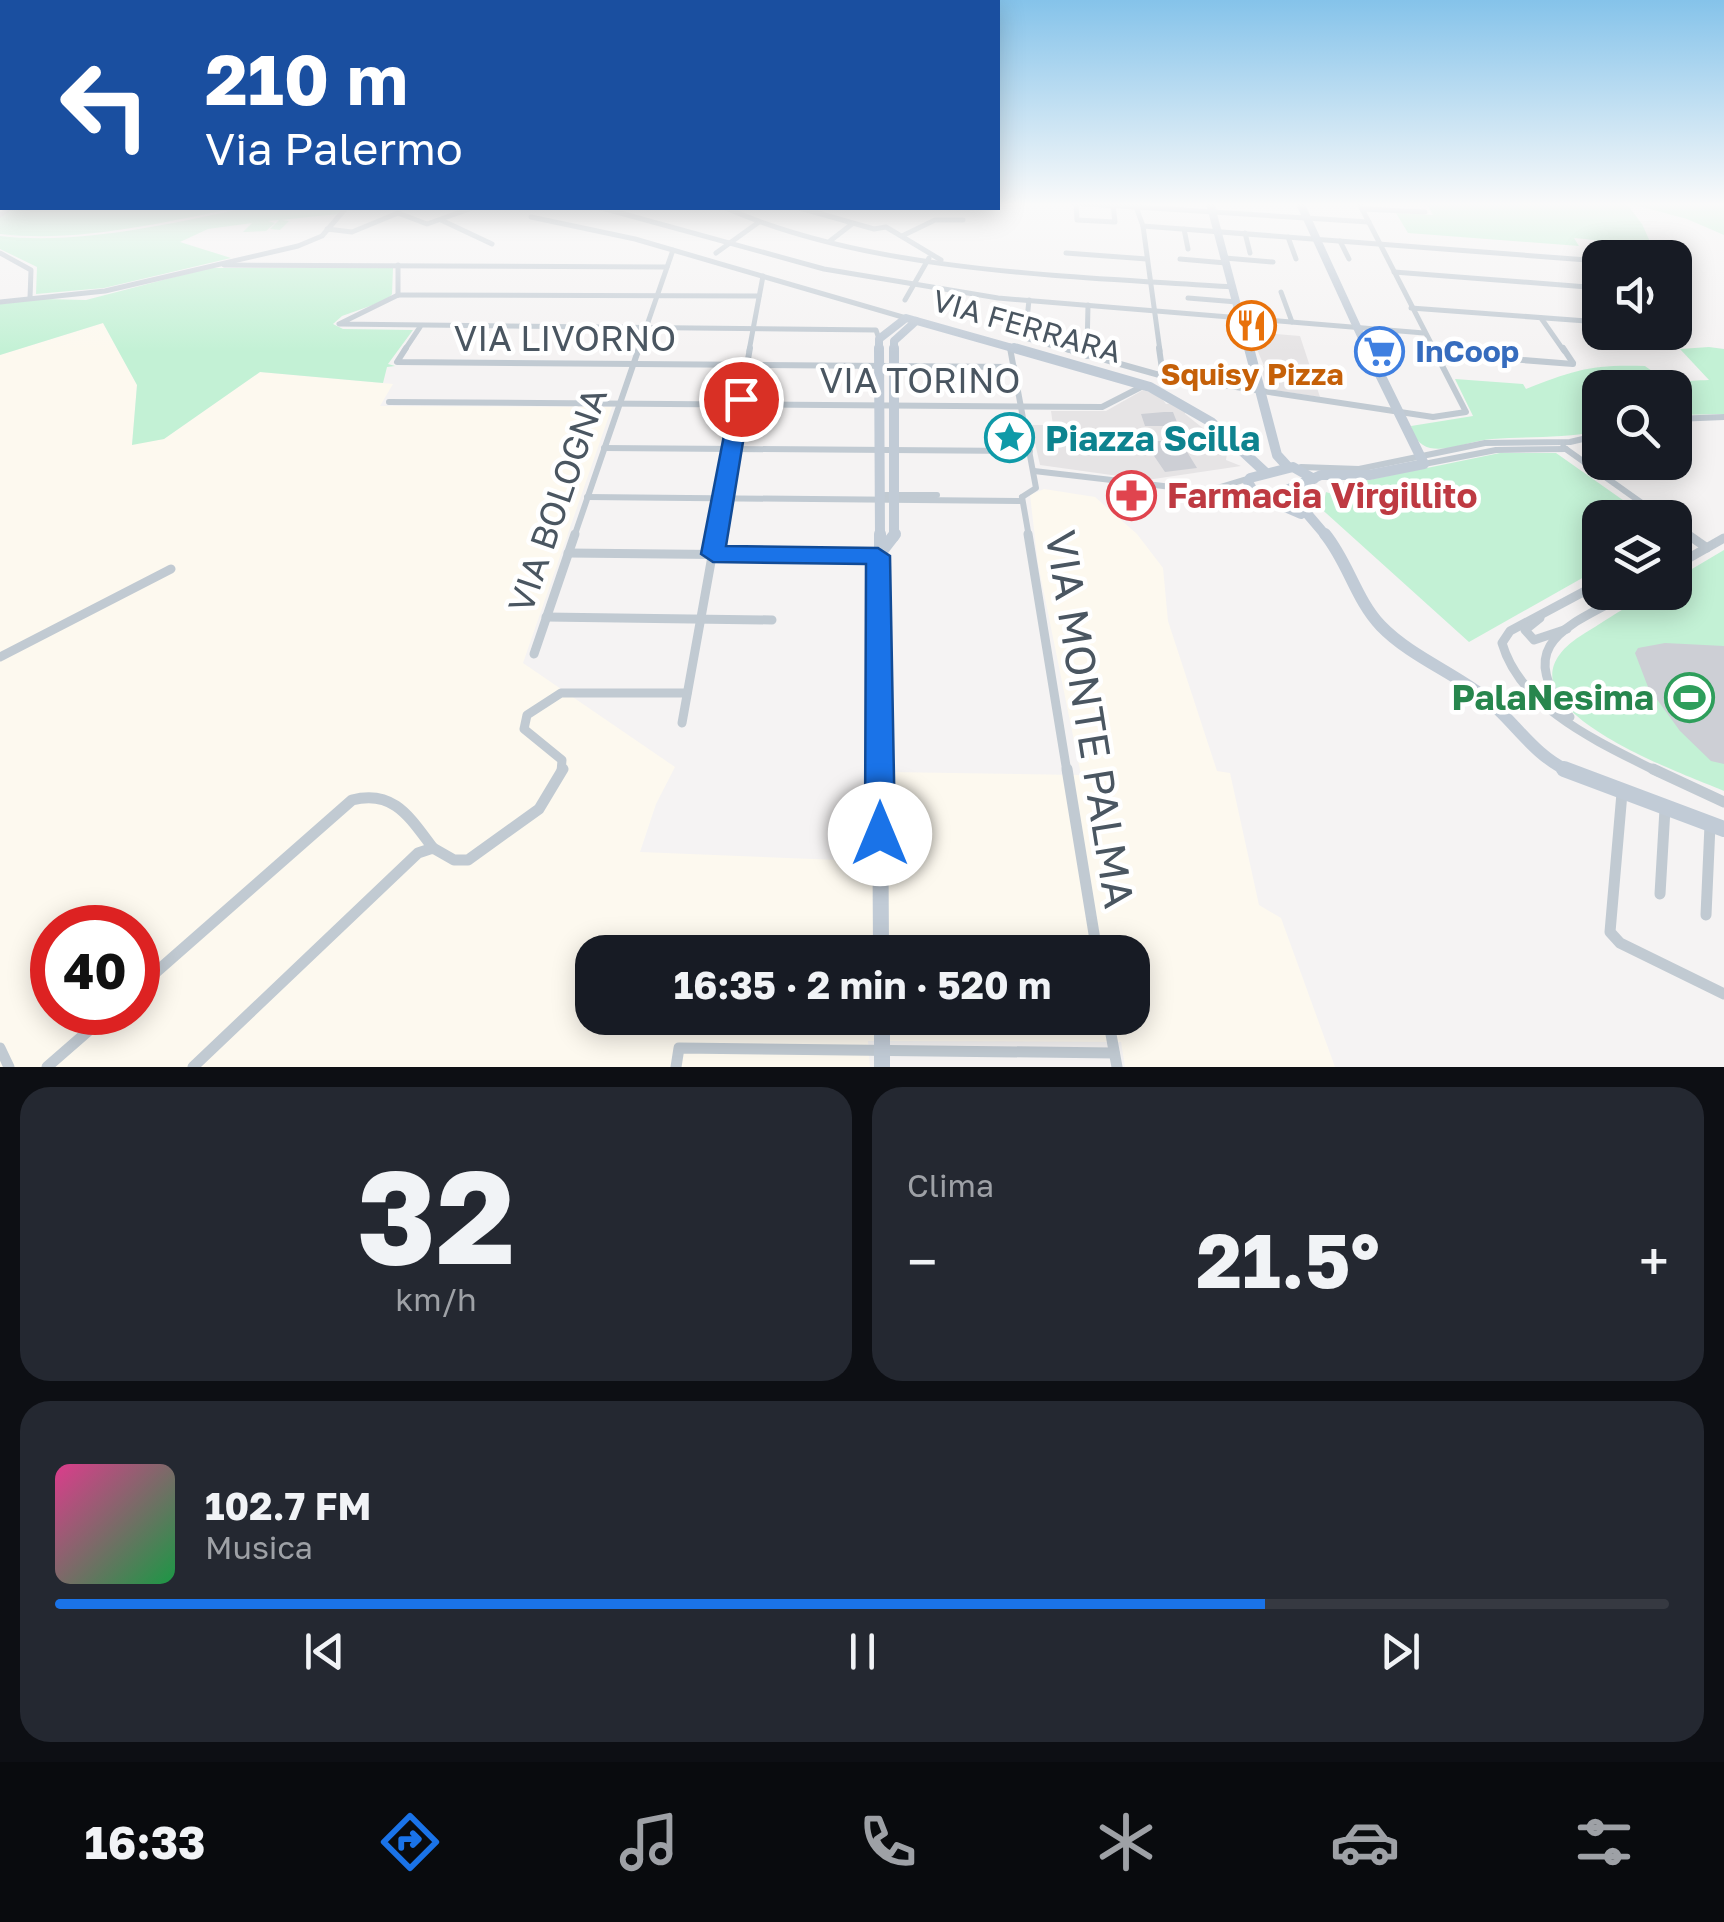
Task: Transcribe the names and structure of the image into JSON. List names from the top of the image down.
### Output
{
  "streets": {
    "main road": ["VIA FERRARA"],
    "street": [
      "VIA LIVORNO",
      "VIA TORINO",
      "VIA BOLOGNA",
      "VIA MONTE PALMA"
    ]
  },
  "crossings": [
    ["VIA FERRARA", "VIA TORINO"],
    ["VIA LIVORNO", "VIA BOLOGNA"],
    ["VIA TORINO", "VIA BOLOGNA"]
  ],
  "places": {
    "restaurant": ["Squisy Pizza"],
    "supermarket": ["InCoop"],
    "place": ["Piazza Scilla"],
    "pharmacy": ["Farmacia Virgillito"],
    "sports": ["PalaNesima"]
  },
  "page": {
    "turn": ["210 m", "Via Palermo"],
    "limit": "40",
    "trip": "16:35 · 2 min · 520 m",
    "tile": [
      ["32", "km/h"],
      "Clima"
    ],
    "heat": ["−", "21.5°", "+"],
    "song": ["102.7 FM", "Musica"],
    "tabs": "16:33"
  }
}
